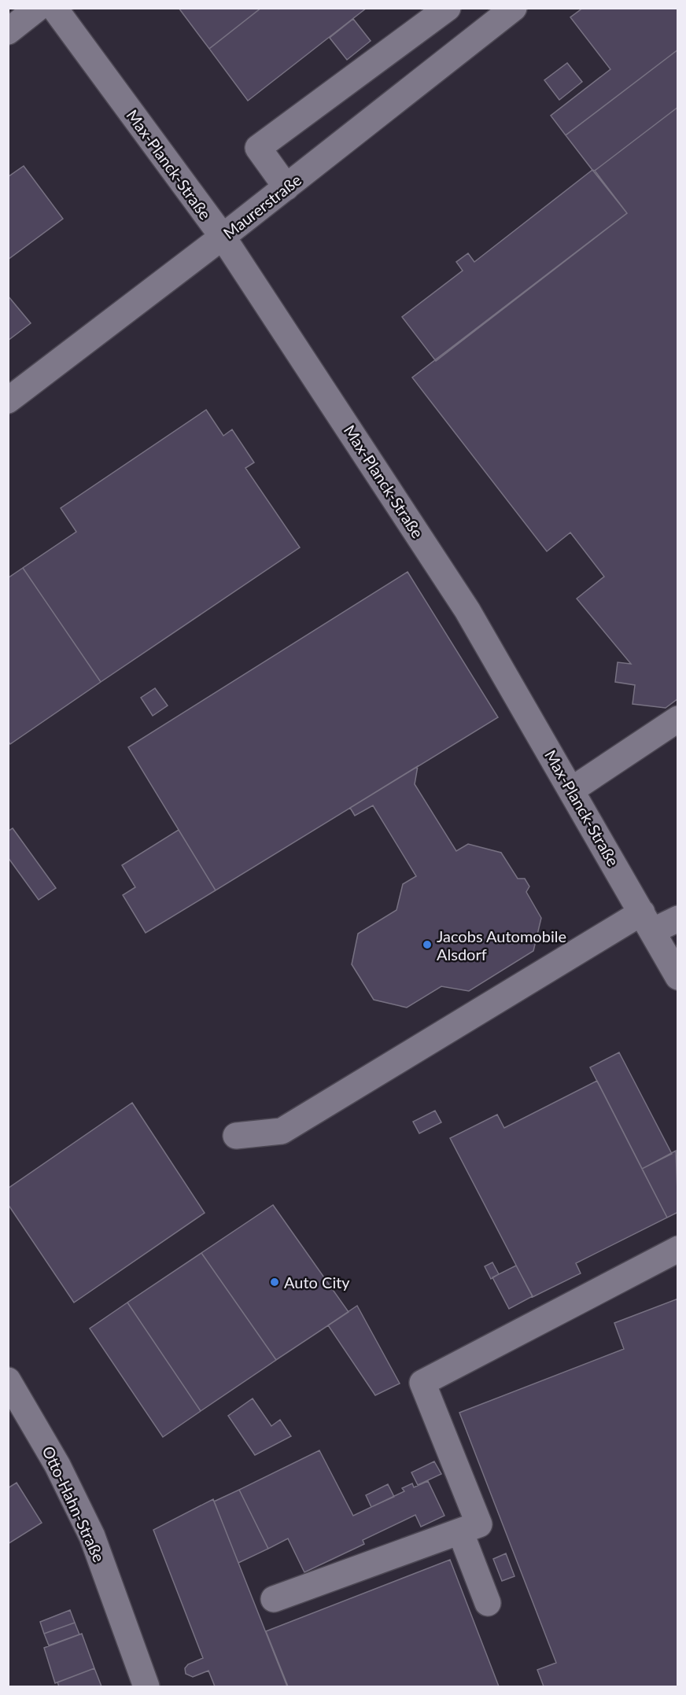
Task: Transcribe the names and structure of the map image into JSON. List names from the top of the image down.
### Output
{
  "streets": {
    "street": ["Max-Planck-Straße", "Maurerstraße", "Otto-Hahn-Straße"]
  },
  "crossings": [
    ["Max-Planck-Straße", "Maurerstraße"]
  ],
  "places": ["Jacobs Automobile Alsdorf", "Auto City"]
}
